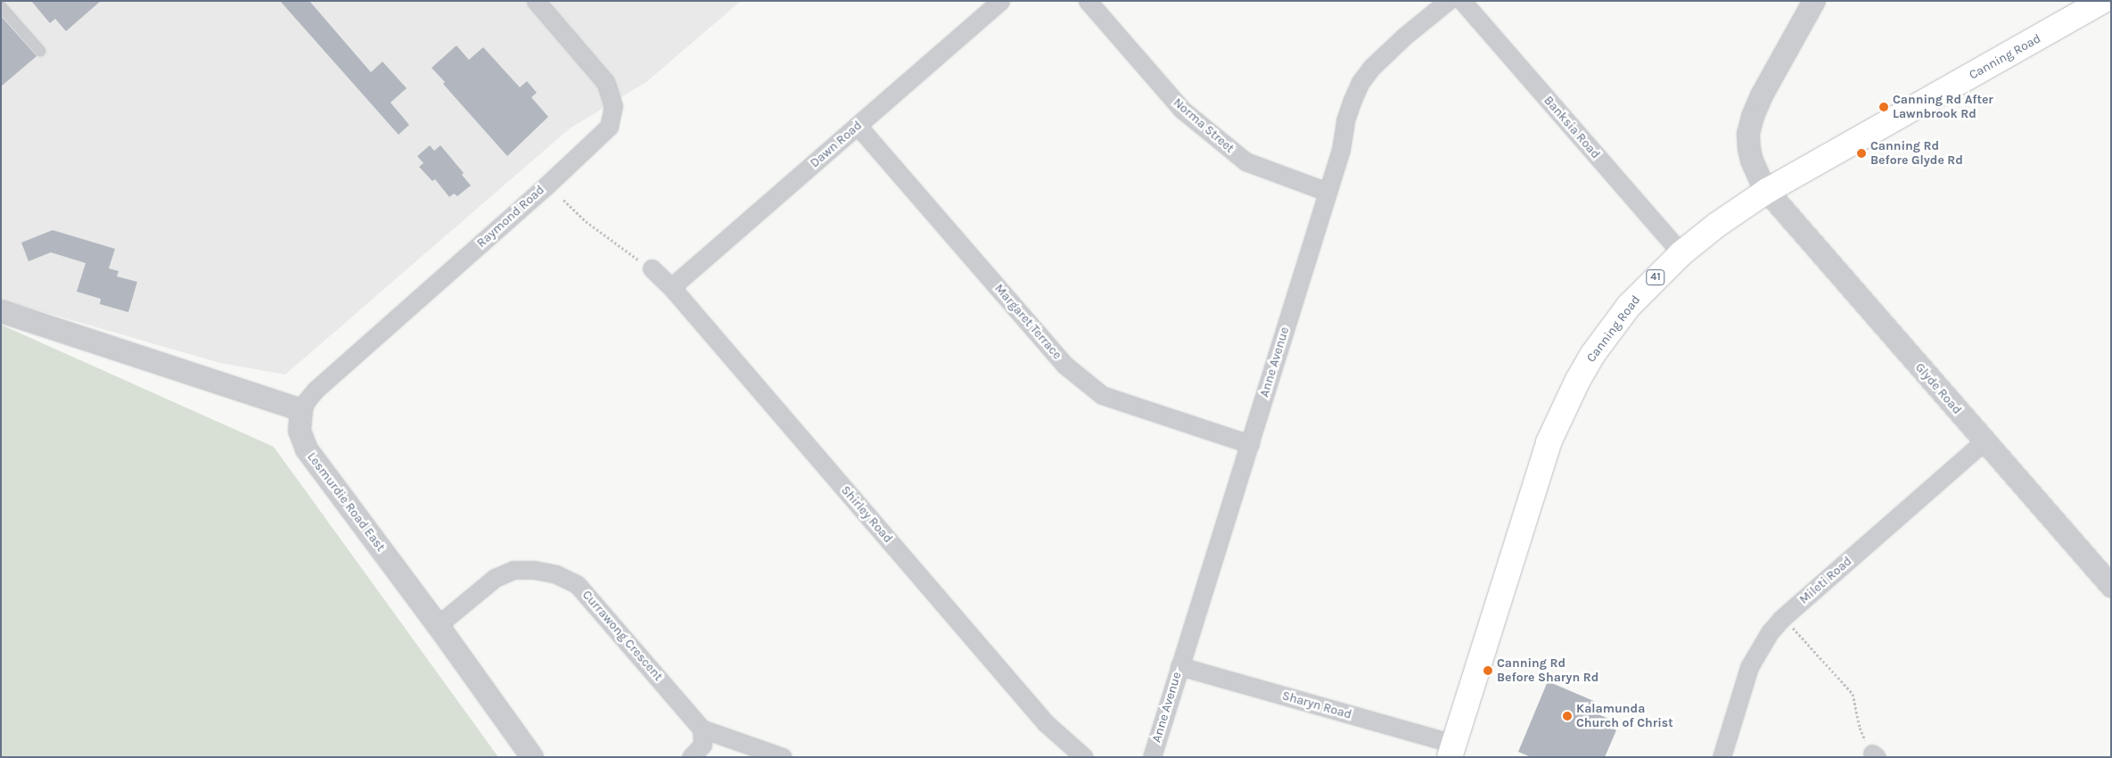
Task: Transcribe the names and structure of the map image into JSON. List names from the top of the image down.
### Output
{
  "streets": {
    "main road": ["Canning Road", "41"],
    "street": [
      "Norma Street",
      "Banksia Road",
      "Dawn Road",
      "Raymond Road",
      "Margaret Terrace",
      "Anne Avenue",
      "Glyde Road",
      "Lesmurdie Road East",
      "Shirley Road",
      "Mileti Road",
      "Currawong Crescent",
      "Sharyn Road"
    ]
  },
  "crossings": [
    ["Canning Road", "Banksia Road"],
    ["Canning Road", "Glyde Road"],
    ["Canning Road", "Sharyn Road"],
    ["Norma Street", "Anne Avenue"],
    ["Dawn Road", "Margaret Terrace"],
    ["Dawn Road", "Shirley Road"],
    ["Raymond Road", "Lesmurdie Road East"],
    ["Margaret Terrace", "Anne Avenue"],
    ["Anne Avenue", "Sharyn Road"],
    ["Glyde Road", "Mileti Road"],
    ["Lesmurdie Road East", "Currawong Crescent"]
  ],
  "places": [
    "Canning Rd After Lawnbrook Rd",
    "Canning Rd Before Glyde Rd",
    "Canning Rd Before Sharyn Rd",
    "Kalamunda Church of Christ"
  ]
}
